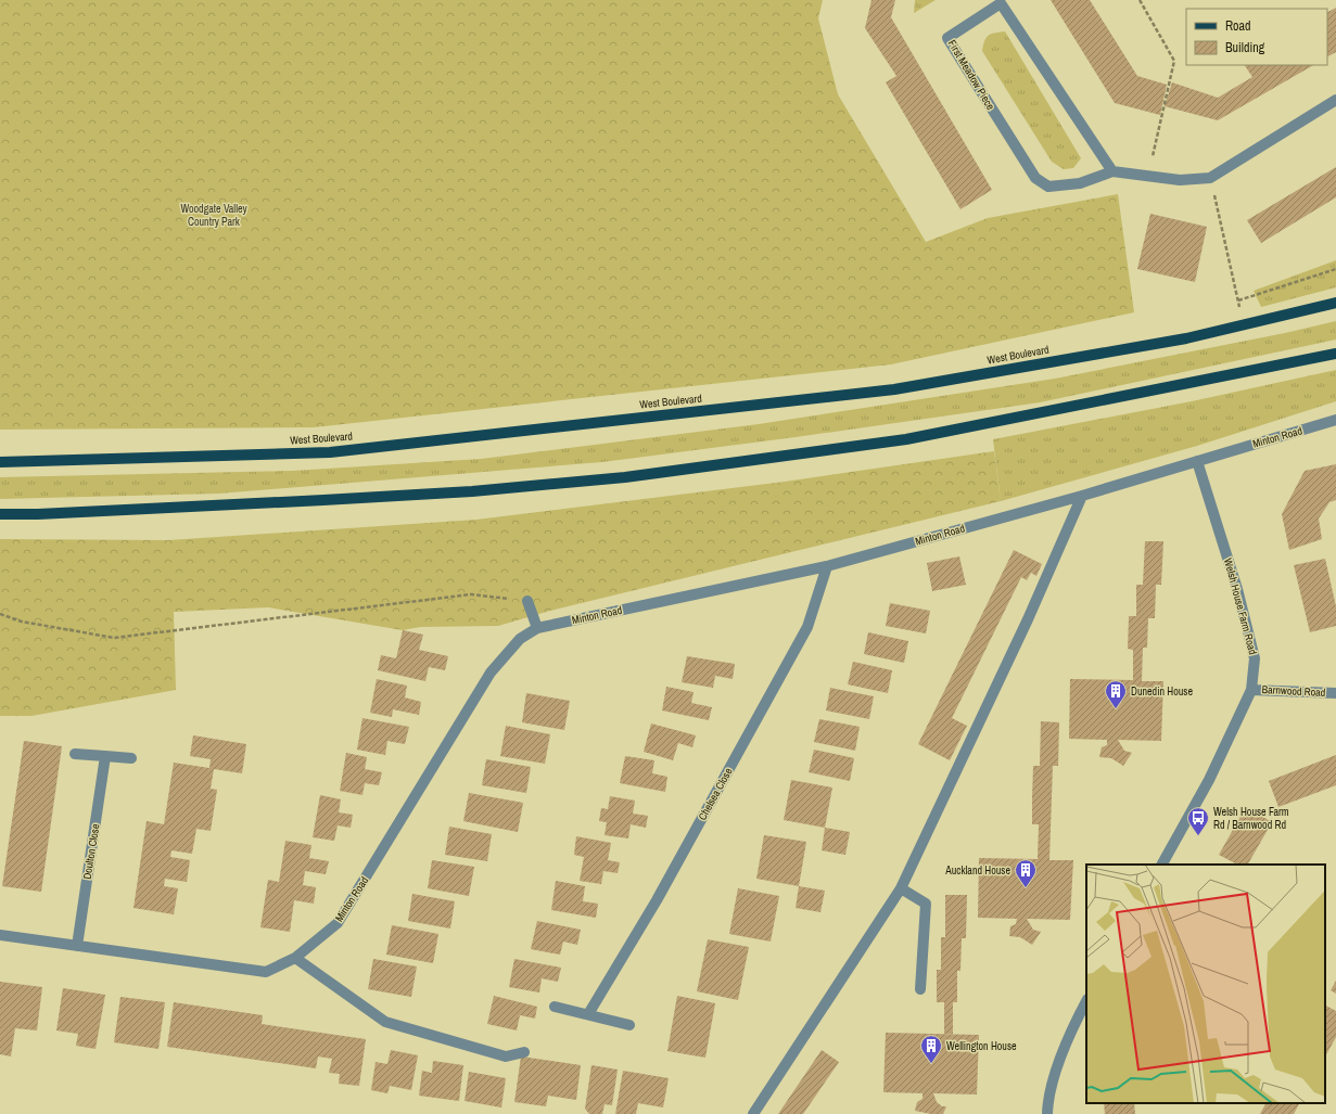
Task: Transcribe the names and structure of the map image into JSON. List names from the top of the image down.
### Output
{
  "streets": {
    "main road": ["West Boulevard"],
    "street": [
      "First Meadow Piece",
      "Minton Road",
      "Welsh House Farm Road",
      "Barnwood Road",
      "Chelsea Close",
      "Doulton Close"
    ]
  },
  "crossings": [
    ["Minton Road", "Welsh House Farm Road"],
    ["Minton Road", "Chelsea Close"],
    ["Minton Road", "Doulton Close"],
    ["Welsh House Farm Road", "Barnwood Road"]
  ],
  "parks": ["Woodgate Valley Country Park"],
  "places": {
    "building": ["Dunedin House", "Auckland House", "Wellington House"],
    "bus stop": ["Welsh House Farm Rd / Barnwood Rd"]
  },
  "legend": ["Road", "Building"]
}
